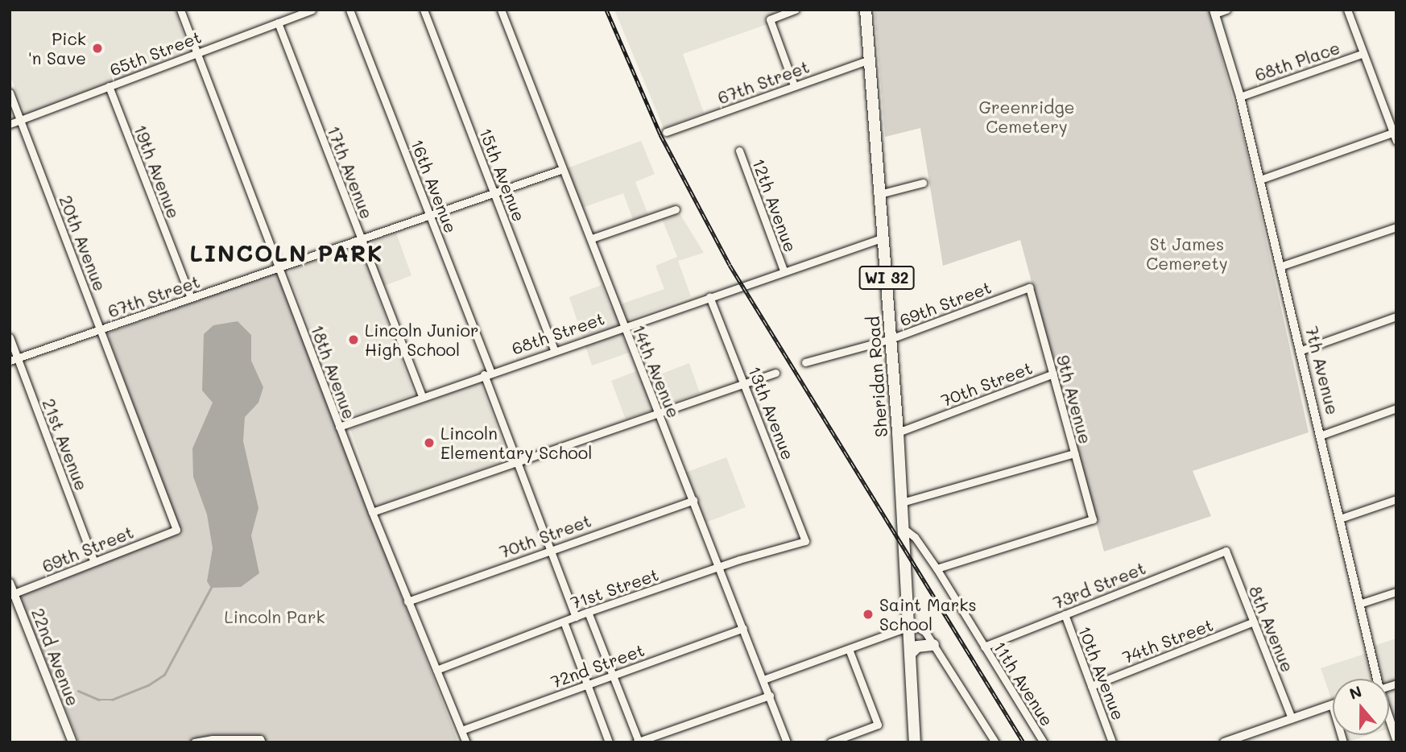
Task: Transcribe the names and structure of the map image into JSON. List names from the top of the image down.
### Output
{
  "streets": {
    "main road": ["WI 32", "Sheridan Road"],
    "street": [
      "65th Street",
      "68th Place",
      "67th Street",
      "19th Avenue",
      "17th Avenue",
      "15th Avenue",
      "16th Avenue",
      "12th Avenue",
      "20th Avenue",
      "69th Street",
      "68th Street",
      "7th Avenue",
      "14th Avenue",
      "18th Avenue",
      "70th Street",
      "9th Avenue",
      "13th Avenue",
      "21st Avenue",
      "73rd Street",
      "71st Street",
      "8th Avenue",
      "74th Street",
      "22nd Avenue",
      "72nd Street",
      "10th Avenue",
      "11th Avenue"
    ]
  },
  "crossings": [
    ["65th Street", "19th Avenue"],
    ["65th Street", "17th Avenue"],
    ["65th Street", "20th Avenue"],
    ["65th Street", "18th Avenue"],
    ["68th Place", "7th Avenue"],
    ["67th Street", "19th Avenue"],
    ["67th Street", "17th Avenue"],
    ["67th Street", "15th Avenue"],
    ["67th Street", "16th Avenue"],
    ["67th Street", "20th Avenue"],
    ["67th Street", "14th Avenue"],
    ["67th Street", "18th Avenue"],
    ["67th Street", "Sheridan Road"],
    ["67th Street", "21st Avenue"],
    ["17th Avenue", "68th Street"],
    ["15th Avenue", "68th Street"],
    ["16th Avenue", "68th Street"],
    ["16th Avenue", "70th Street"],
    ["16th Avenue", "71st Street"],
    ["12th Avenue", "68th Street"],
    ["20th Avenue", "69th Street"],
    ["69th Street", "Sheridan Road"],
    ["69th Street", "9th Avenue"],
    ["69th Street", "21st Avenue"],
    ["69th Street", "22nd Avenue"],
    ["68th Street", "14th Avenue"],
    ["68th Street", "18th Avenue"],
    ["68th Street", "Sheridan Road"],
    ["68th Street", "13th Avenue"],
    ["14th Avenue", "70th Street"],
    ["14th Avenue", "71st Street"],
    ["14th Avenue", "72nd Street"],
    ["18th Avenue", "70th Street"],
    ["18th Avenue", "71st Street"],
    ["18th Avenue", "72nd Street"],
    ["Sheridan Road", "70th Street"],
    ["Sheridan Road", "11th Avenue"],
    ["70th Street", "9th Avenue"],
    ["9th Avenue", "11th Avenue"],
    ["13th Avenue", "71st Street"],
    ["73rd Street", "8th Avenue"],
    ["73rd Street", "10th Avenue"],
    ["73rd Street", "11th Avenue"],
    ["8th Avenue", "74th Street"],
    ["74th Street", "10th Avenue"]
  ],
  "districts": ["LINCOLN PARK"],
  "parks": ["Greenridge Cemetery", "St James Cemerety", "Lincoln Park"],
  "places": [
    "Pick 'n Save",
    "Lincoln Junior High School",
    "Lincoln Elementary School",
    "Saint Marks School"
  ],
  "north": "top"
}
